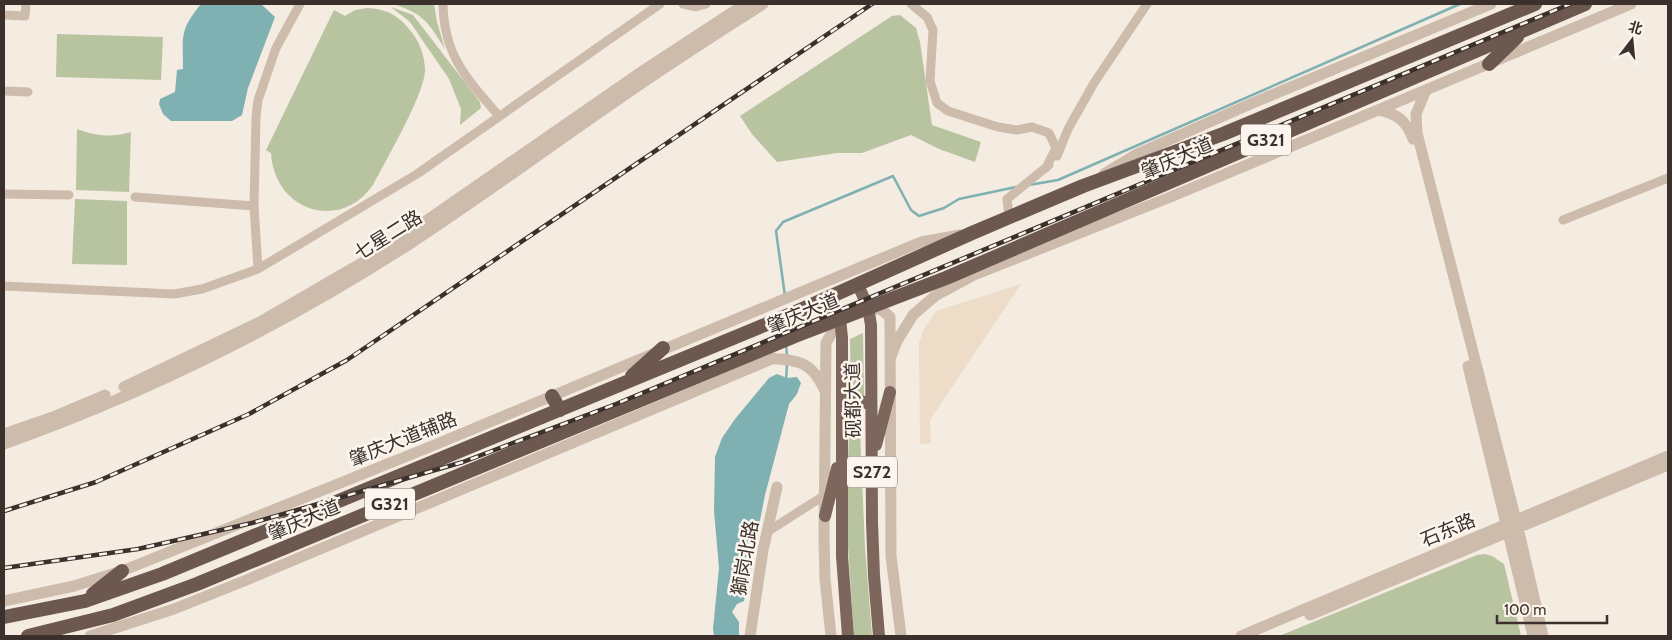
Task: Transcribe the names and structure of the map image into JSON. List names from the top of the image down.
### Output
{
  "streets": {
    "highway": ["G321", "肇庆大道"],
    "main road": ["砚都大道", "S272"],
    "street": [
      "七星二路",
      "肇庆大道辅路",
      "石东路",
      "獅岗北路"
    ]
  },
  "crossings": [
    ["肇庆大道", "砚都大道"],
    ["肇庆大道", "肇庆大道辅路"]
  ],
  "scale_bar": "100 m",
  "north": "top"
}
